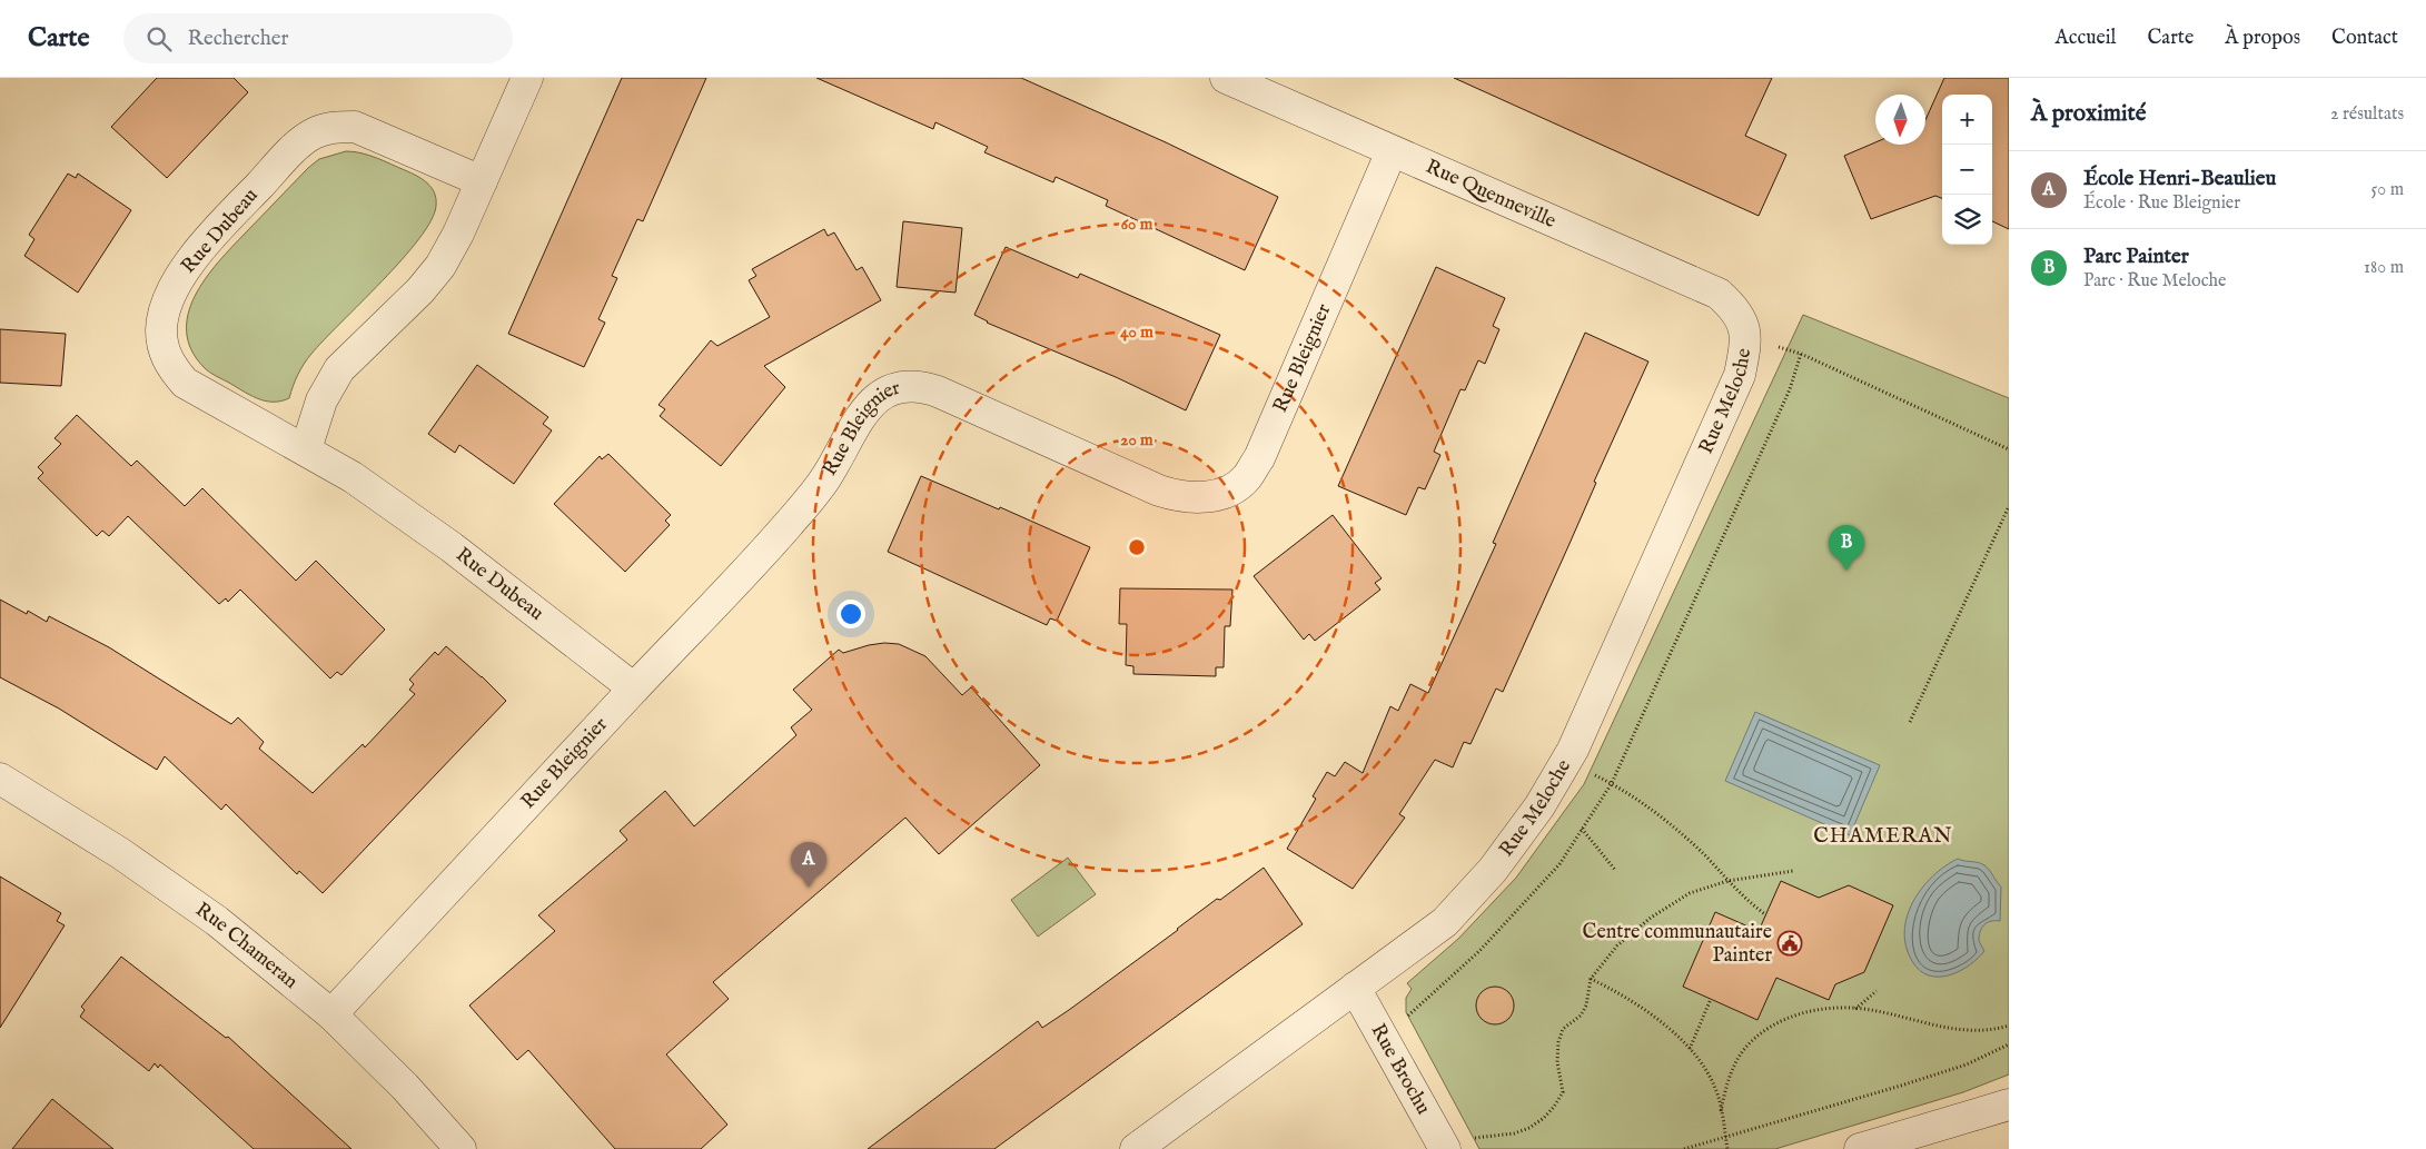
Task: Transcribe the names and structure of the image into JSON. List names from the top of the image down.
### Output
{
  "streets": {
    "street": [
      "Rue Quenneville",
      "Rue Dubeau",
      "Rue Bleignier",
      "Rue Meloche",
      "Rue Chameran",
      "Rue Brochu"
    ]
  },
  "crossings": [
    ["Rue Quenneville", "Rue Bleignier"],
    ["Rue Quenneville", "Rue Meloche"],
    ["Rue Dubeau", "Rue Bleignier"],
    ["Rue Bleignier", "Rue Chameran"],
    ["Rue Meloche", "Rue Brochu"]
  ],
  "districts": ["CHAMERAN"],
  "places": {
    "public building": ["Centre communautaire Painter"]
  },
  "north": "bottom",
  "page": {
    "header": "Carte",
    "search": "Rechercher",
    "nav": [
      "Accueil",
      "Carte",
      "À propos",
      "Contact"
    ],
    "heading": ["À proximité", "2 résultats"],
    "map_buttons": ["+", "−"],
    "list": [
      {
        "mark": "A",
        "name": "École Henri-Beaulieu",
        "note": "École · Rue Bleignier",
        "value": "50 m"
      },
      {
        "mark": "B",
        "name": "Parc Painter",
        "note": "Parc · Rue Meloche",
        "value": "180 m"
      }
    ],
    "pins": ["B", "A"]
  },
  "rings": ["60 m", "40 m", "20 m"]
}
